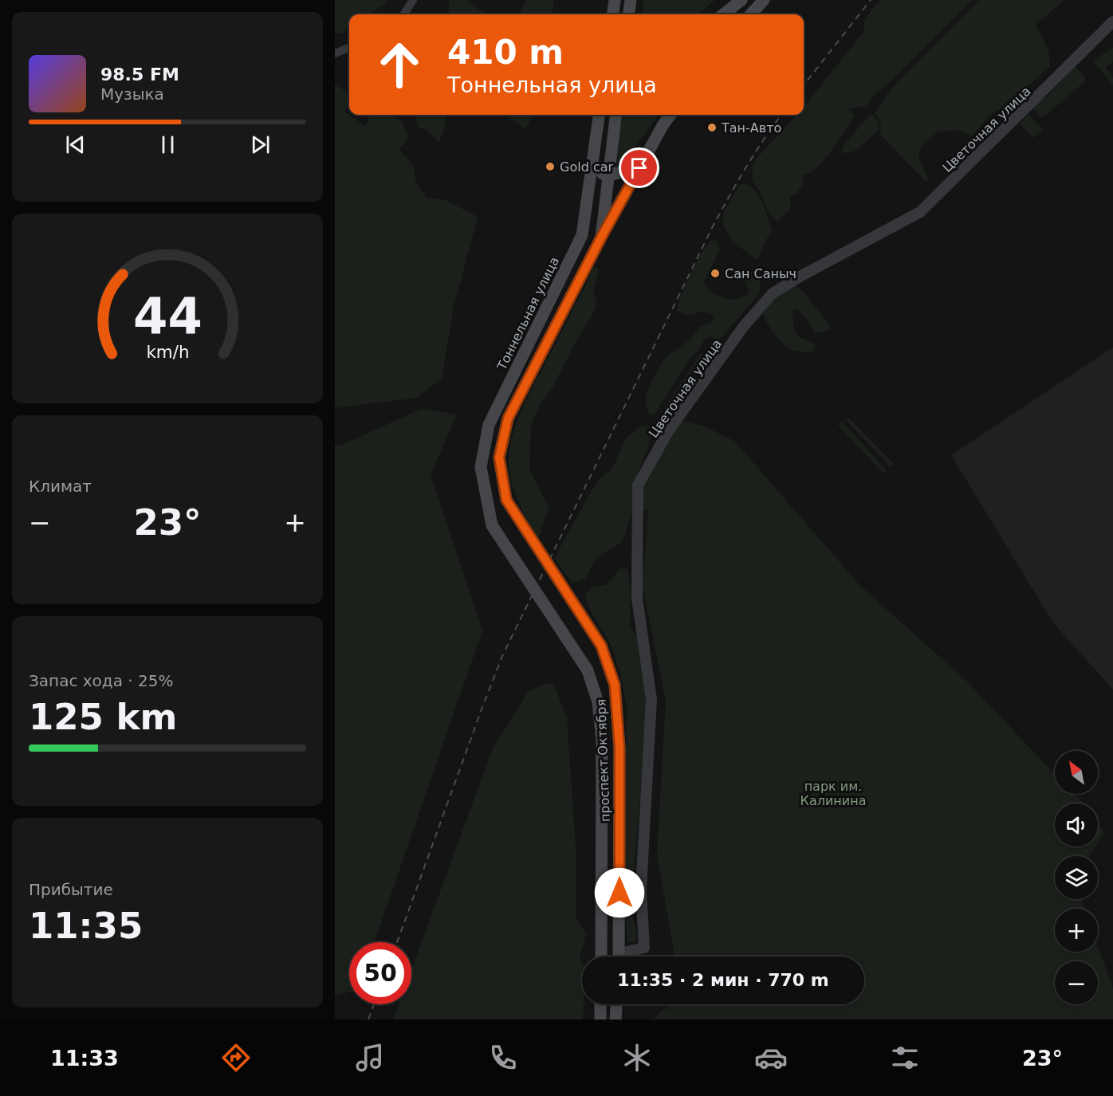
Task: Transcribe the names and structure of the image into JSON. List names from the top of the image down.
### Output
{
  "streets": {
    "main road": ["Тоннельная улица", "проспект Октября"],
    "street": ["Цветочная улица"]
  },
  "crossings": [
    ["Тоннельная улица", "проспект Октября"]
  ],
  "parks": ["парк им. Калинина"],
  "places": ["Тан-Авто", "Gold car", "Сан Саныч"],
  "north": "top left",
  "page": {
    "turn": ["410 m", "Тоннельная улица"],
    "song": ["98.5 FM", "Музыка"],
    "tile": [
      "Климат",
      ["Запас хода · 25%", "125 km"],
      ["Прибытие", "11:35"]
    ],
    "heat": ["−", "23°", "+"],
    "map_buttons": ["+", "−"],
    "limit": "50",
    "trip": "11:35 · 2 мин · 770 m",
    "tabs": ["11:33", "23°"],
    "gauge": ["44", "km/h"]
  }
}
